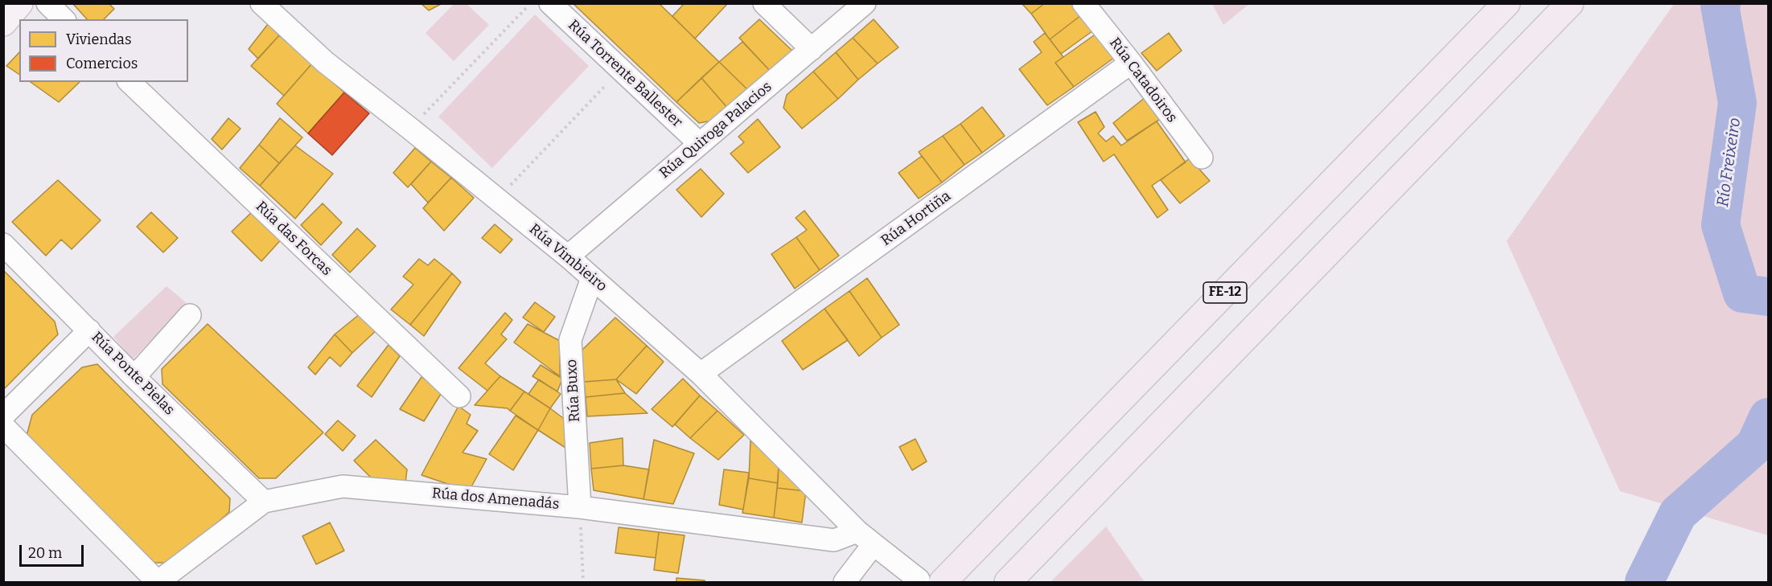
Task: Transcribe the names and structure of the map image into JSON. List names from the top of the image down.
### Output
{
  "streets": {
    "highway": ["FE-12"],
    "street": [
      "Rúa Torrente Ballester",
      "Rúa Catadoiros",
      "Rúa Quiroga Palacios",
      "Rúa Hortiña",
      "Rúa das Forcas",
      "Rúa Vimbieiro",
      "Rúa Ponte Pielas",
      "Rúa Buxo",
      "Rúa dos Amenadás"
    ]
  },
  "crossings": [
    ["Rúa Torrente Ballester", "Rúa Quiroga Palacios"],
    ["Rúa Catadoiros", "Rúa Hortiña"],
    ["Rúa Quiroga Palacios", "Rúa Vimbieiro"],
    ["Rúa Hortiña", "Rúa Vimbieiro"],
    ["Rúa Vimbieiro", "FE-12"],
    ["Rúa Vimbieiro", "Rúa Buxo"],
    ["Rúa Vimbieiro", "Rúa dos Amenadás"],
    ["Rúa Ponte Pielas", "Rúa dos Amenadás"],
    ["Rúa Buxo", "Rúa dos Amenadás"]
  ],
  "water": ["Río Freixeiro"],
  "legend": ["Viviendas", "Comercios"],
  "scale_bar": "20 m"
}
